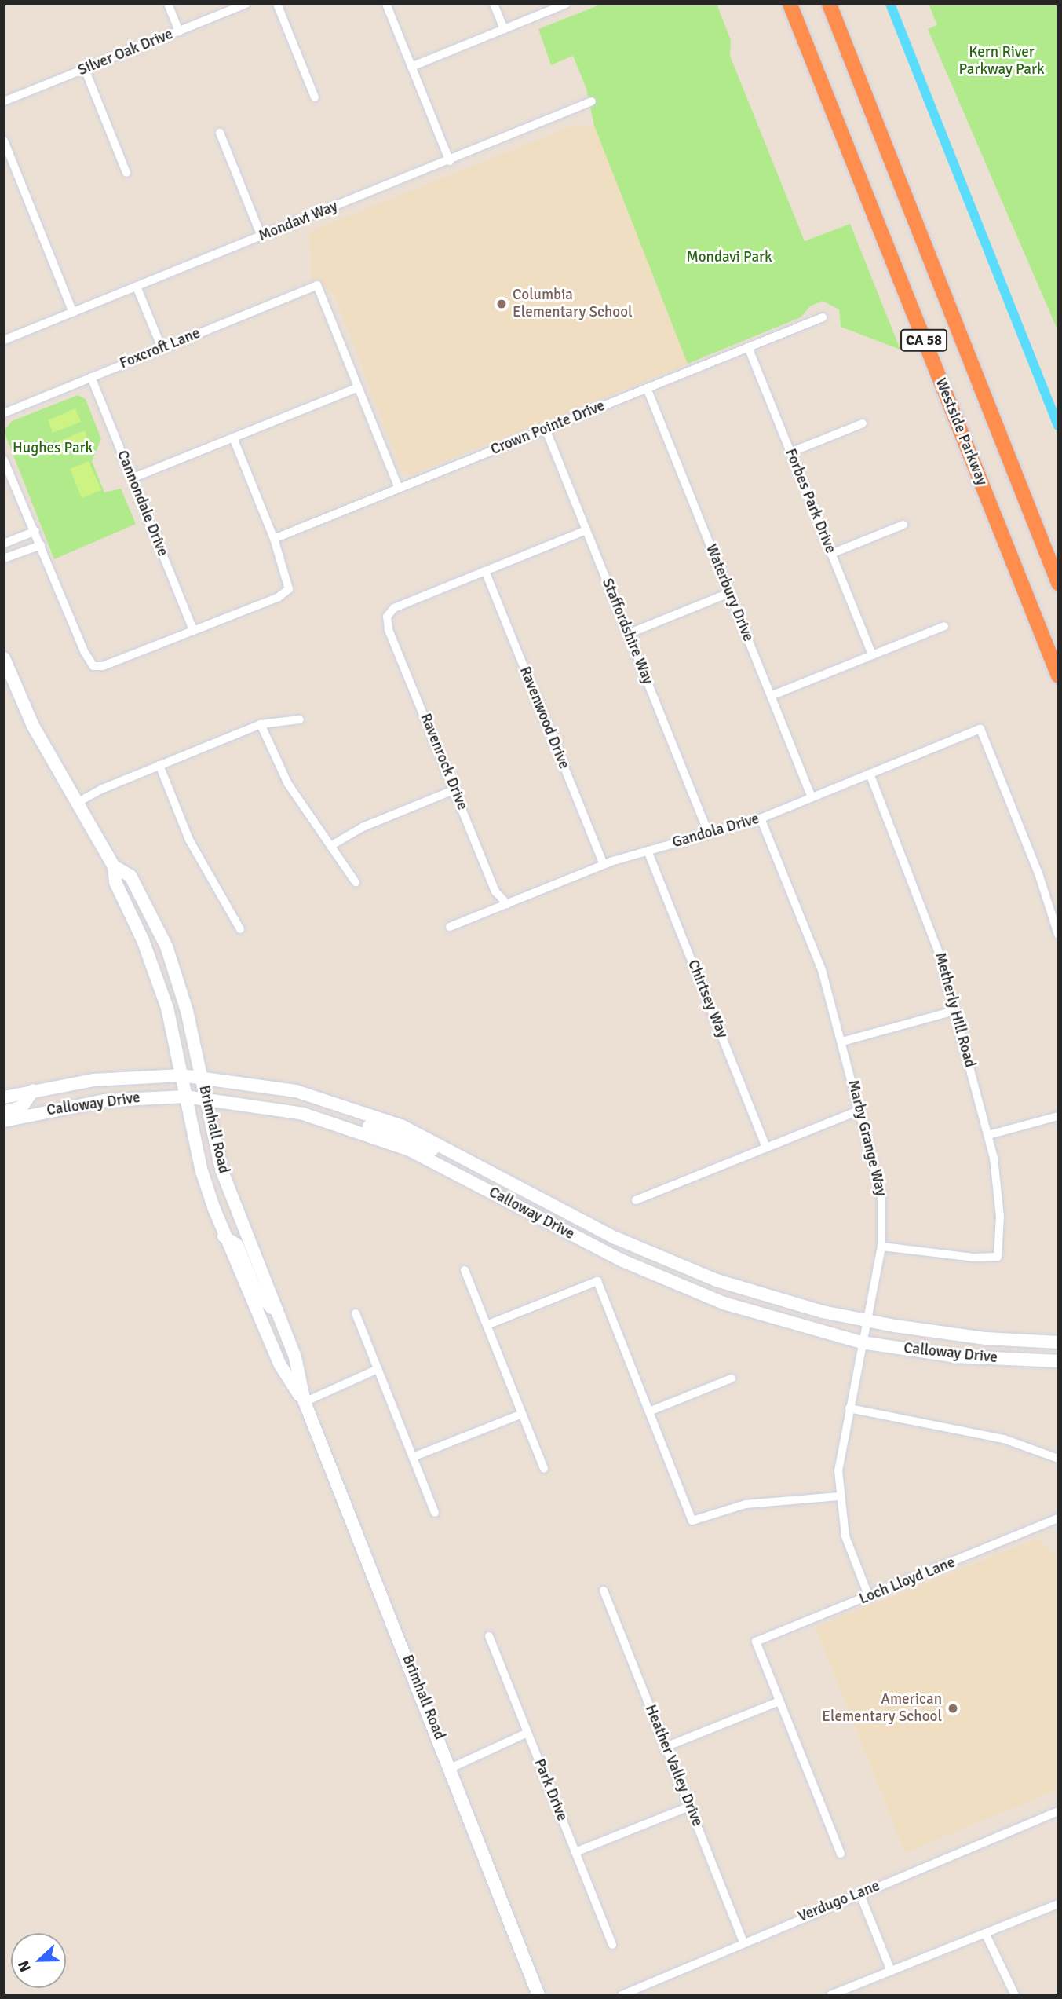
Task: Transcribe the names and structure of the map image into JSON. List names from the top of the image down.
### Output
{
  "streets": {
    "highway": ["CA 58", "Westside Parkway"],
    "main road": ["Calloway Drive", "Brimhall Road"],
    "street": [
      "Silver Oak Drive",
      "Mondavi Way",
      "Foxcroft Lane",
      "Crown Pointe Drive",
      "Forbes Park Drive",
      "Cannondale Drive",
      "Waterbury Drive",
      "Staffordshire Way",
      "Ravenwood Drive",
      "Ravenrock Drive",
      "Gandola Drive",
      "Chirtsey Way",
      "Metherly Hill Road",
      "Marby Grange Way",
      "Loch Lloyd Lane",
      "Heather Valley Drive",
      "Park Drive",
      "Verdugo Lane"
    ]
  },
  "crossings": [
    ["Foxcroft Lane", "Cannondale Drive"],
    ["Crown Pointe Drive", "Forbes Park Drive"],
    ["Crown Pointe Drive", "Waterbury Drive"],
    ["Crown Pointe Drive", "Staffordshire Way"],
    ["Waterbury Drive", "Gandola Drive"],
    ["Staffordshire Way", "Gandola Drive"],
    ["Ravenwood Drive", "Ravenrock Drive"],
    ["Ravenwood Drive", "Gandola Drive"],
    ["Ravenrock Drive", "Gandola Drive"],
    ["Gandola Drive", "Chirtsey Way"],
    ["Gandola Drive", "Metherly Hill Road"],
    ["Gandola Drive", "Marby Grange Way"],
    ["Metherly Hill Road", "Marby Grange Way"],
    ["Calloway Drive", "Brimhall Road"],
    ["Calloway Drive", "Marby Grange Way"],
    ["Marby Grange Way", "Loch Lloyd Lane"],
    ["Heather Valley Drive", "Verdugo Lane"]
  ],
  "parks": ["Kern River Parkway Park", "Mondavi Park", "Hughes Park"],
  "places": ["Columbia Elementary School", "American Elementary School"],
  "north": "left"
}
